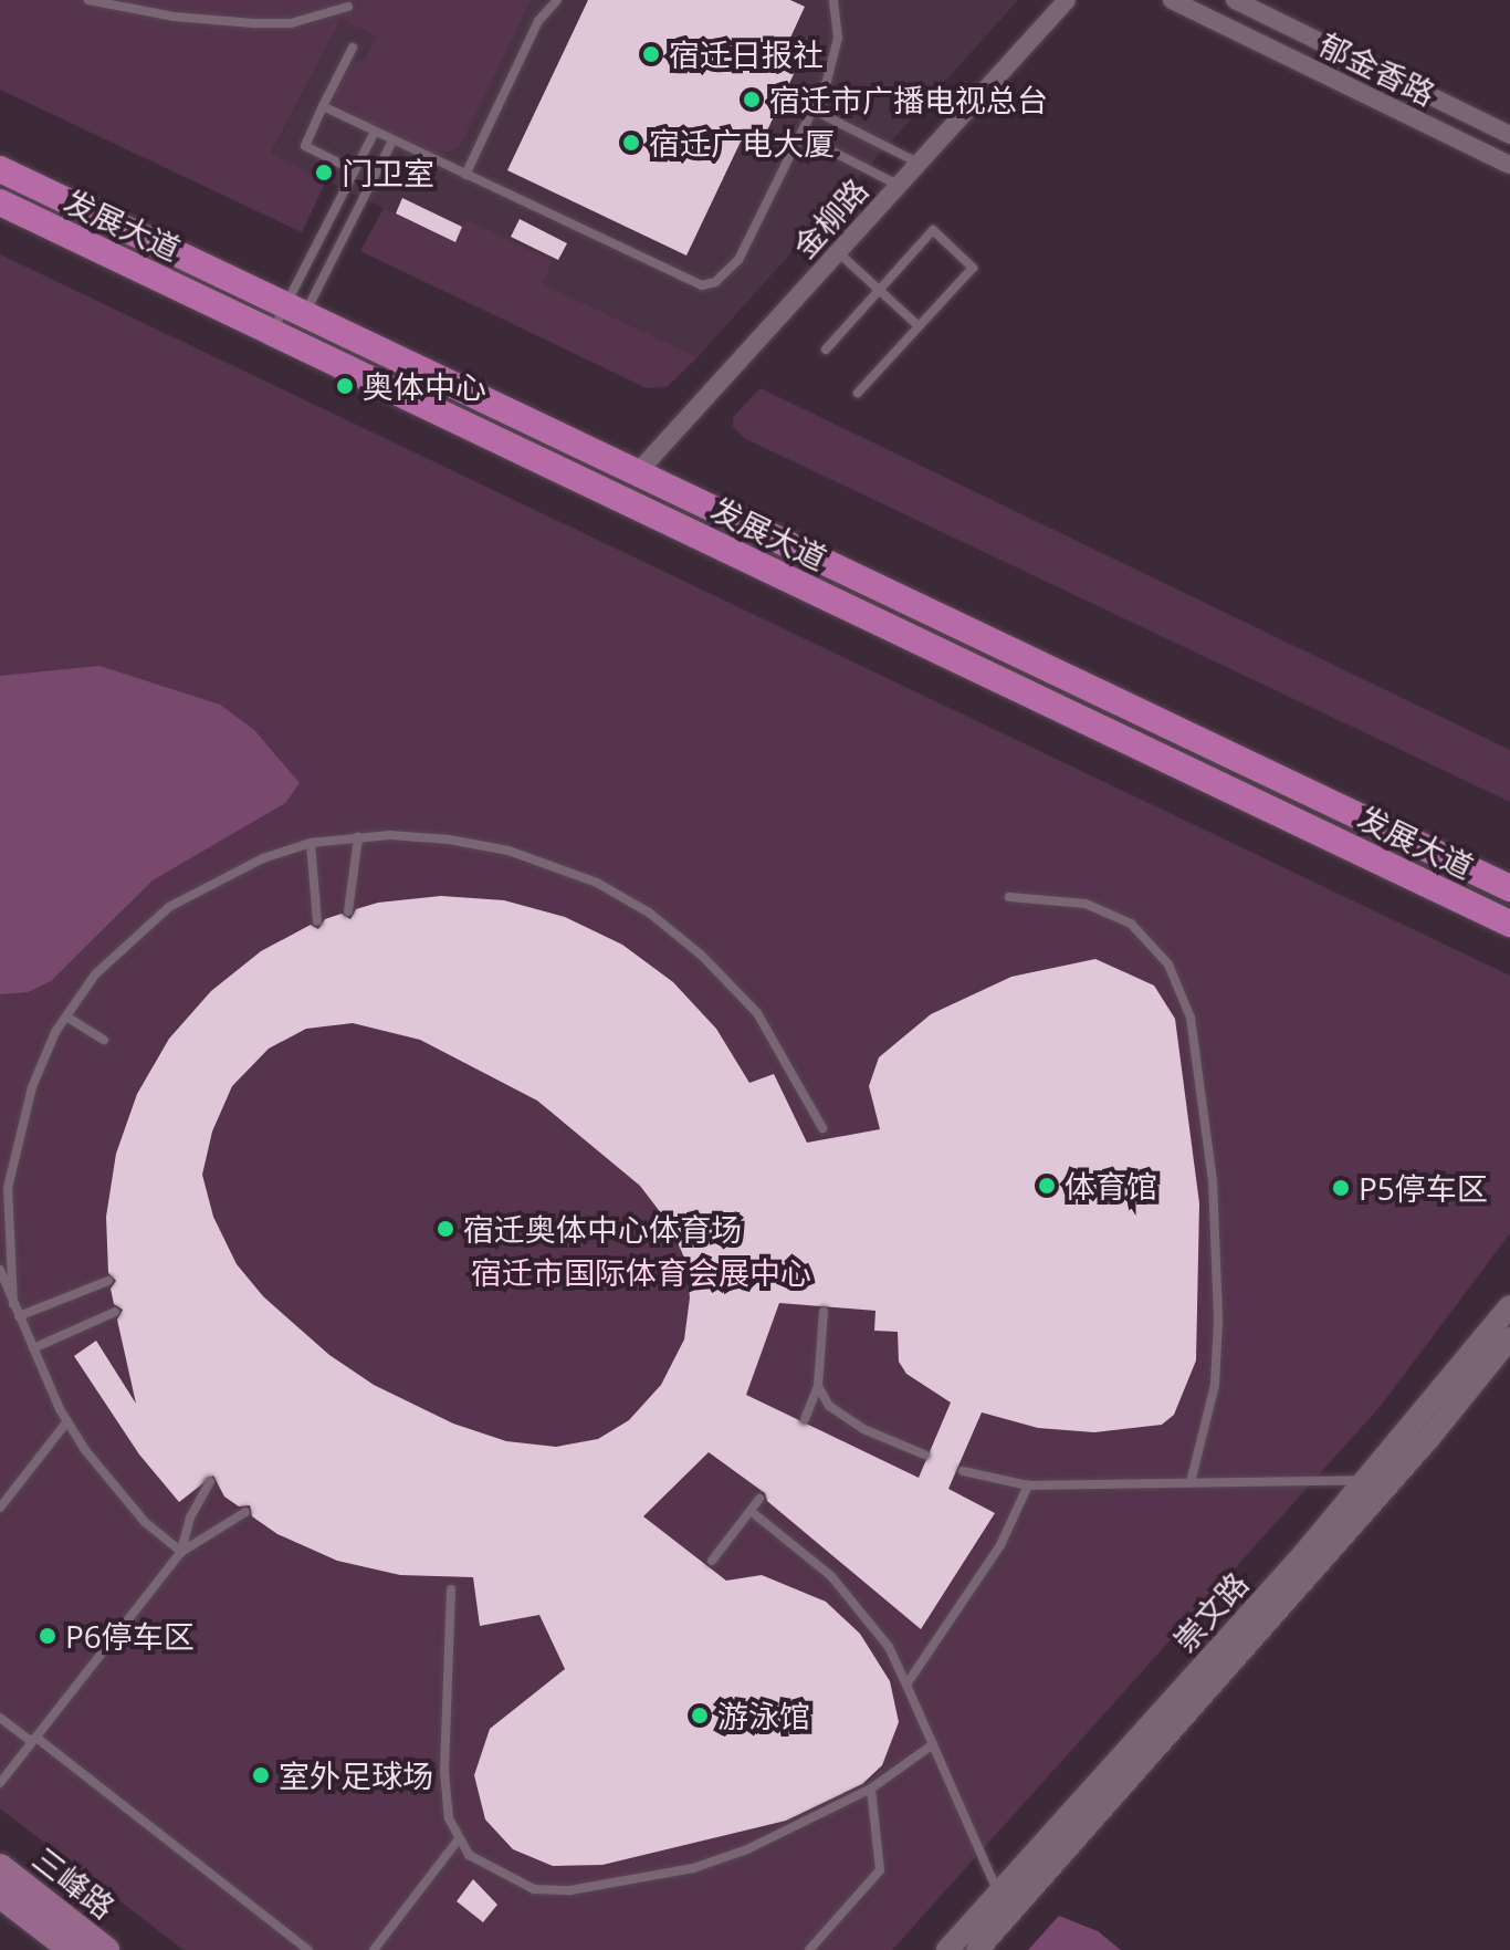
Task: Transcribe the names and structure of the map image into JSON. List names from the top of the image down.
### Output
{
  "streets": {
    "main road": ["发展大道", "三峰路"],
    "street": ["郁金香路", "金柳路", "崇文路"]
  },
  "crossings": [
    ["金柳路", "发展大道"]
  ],
  "parks": ["宿迁市国际体育会展中心"],
  "places": [
    "宿迁日报社",
    "宿迁市广播电视总台",
    "宿迁广电大厦",
    "门卫室",
    "奥体中心",
    "体育馆",
    "P5停车区",
    "宿迁奥体中心体育场",
    "P6停车区",
    "游泳馆",
    "室外足球场"
  ]
}
